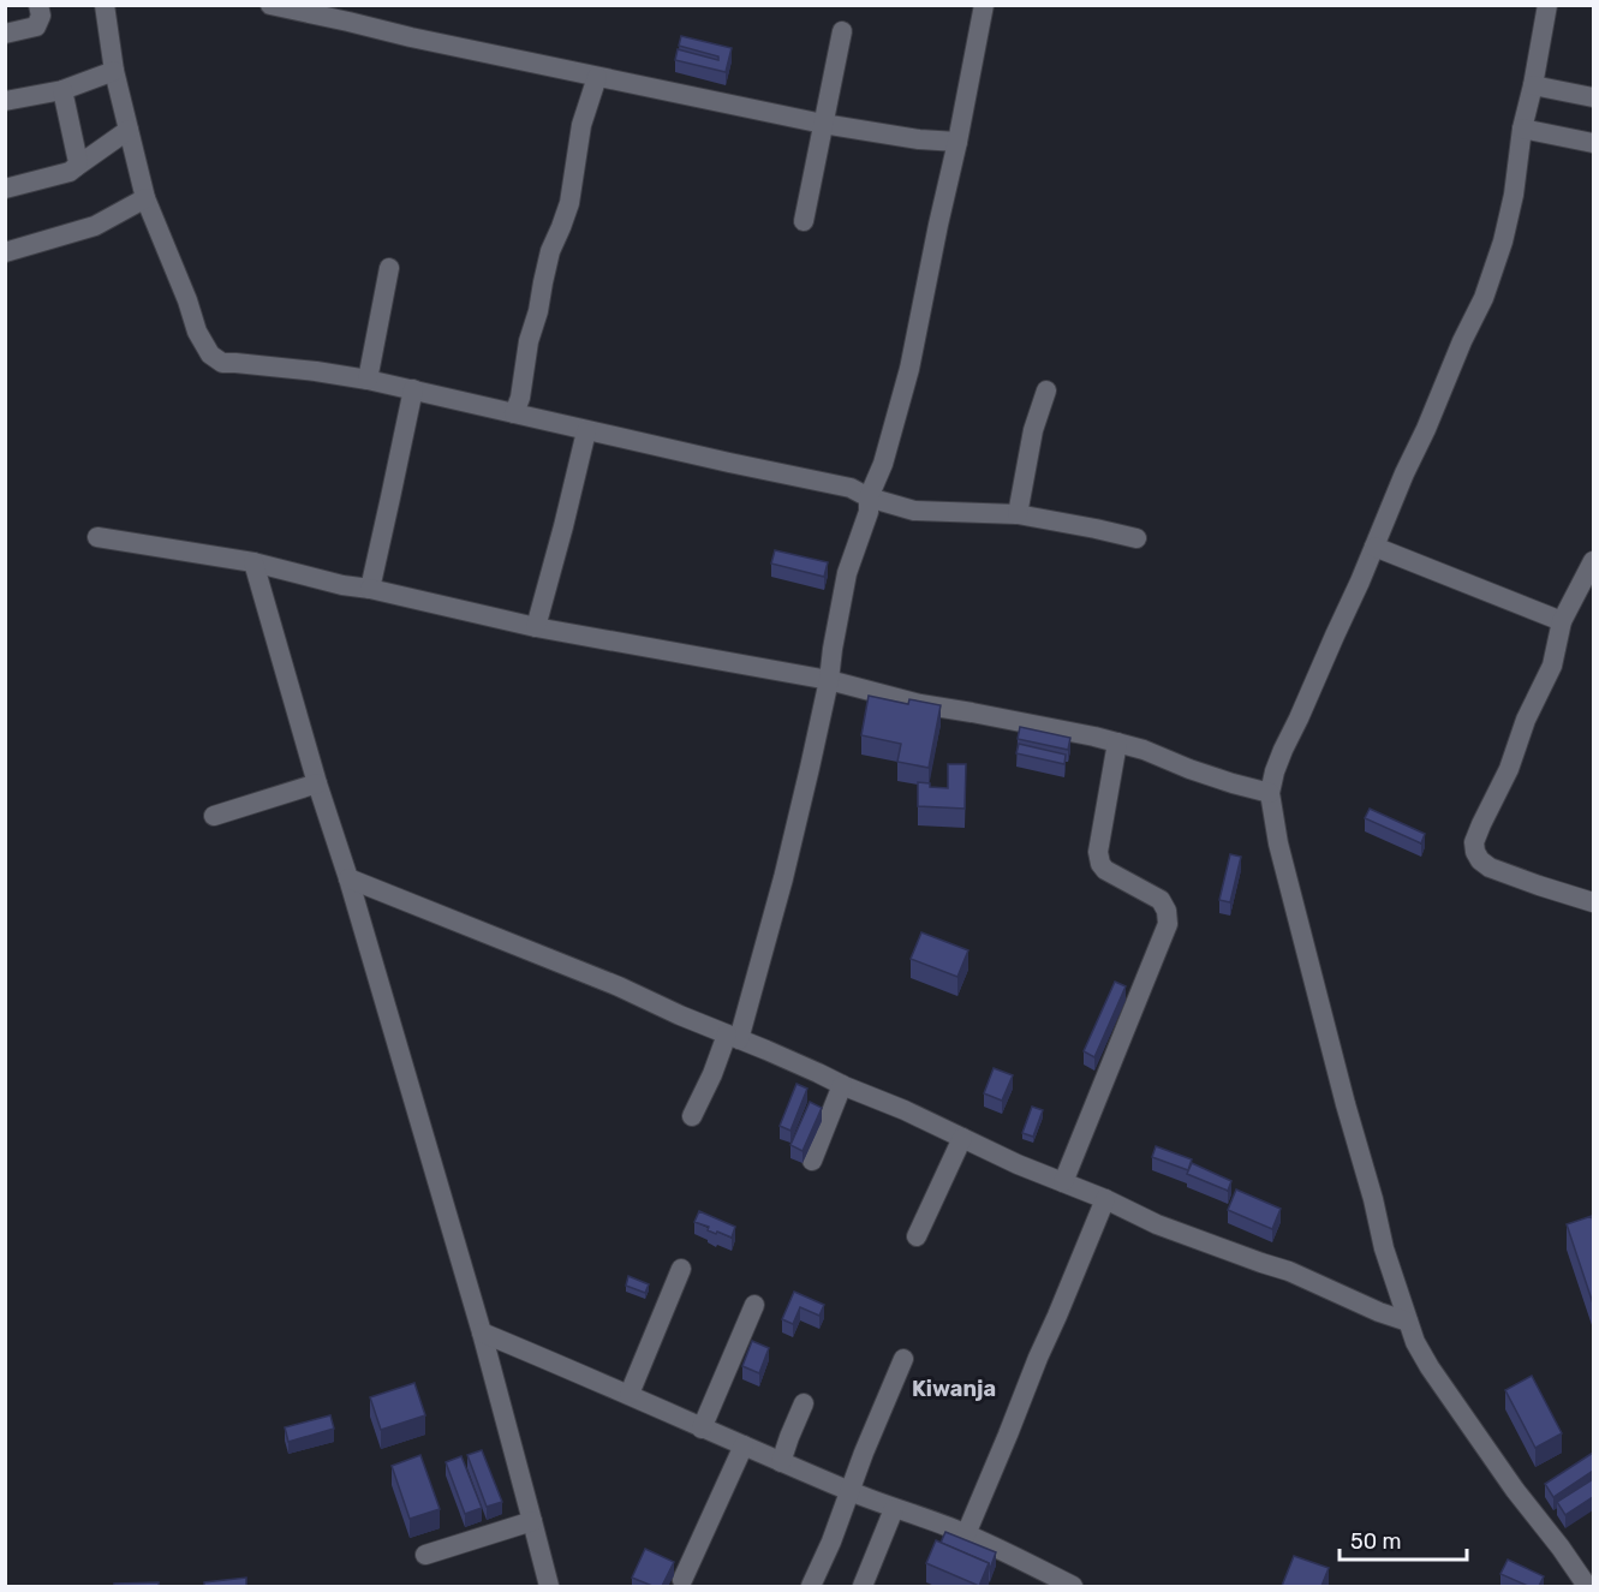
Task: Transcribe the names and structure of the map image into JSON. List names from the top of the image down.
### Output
{
  "districts": ["Kiwanja"],
  "scale_bar": "50 m"
}
